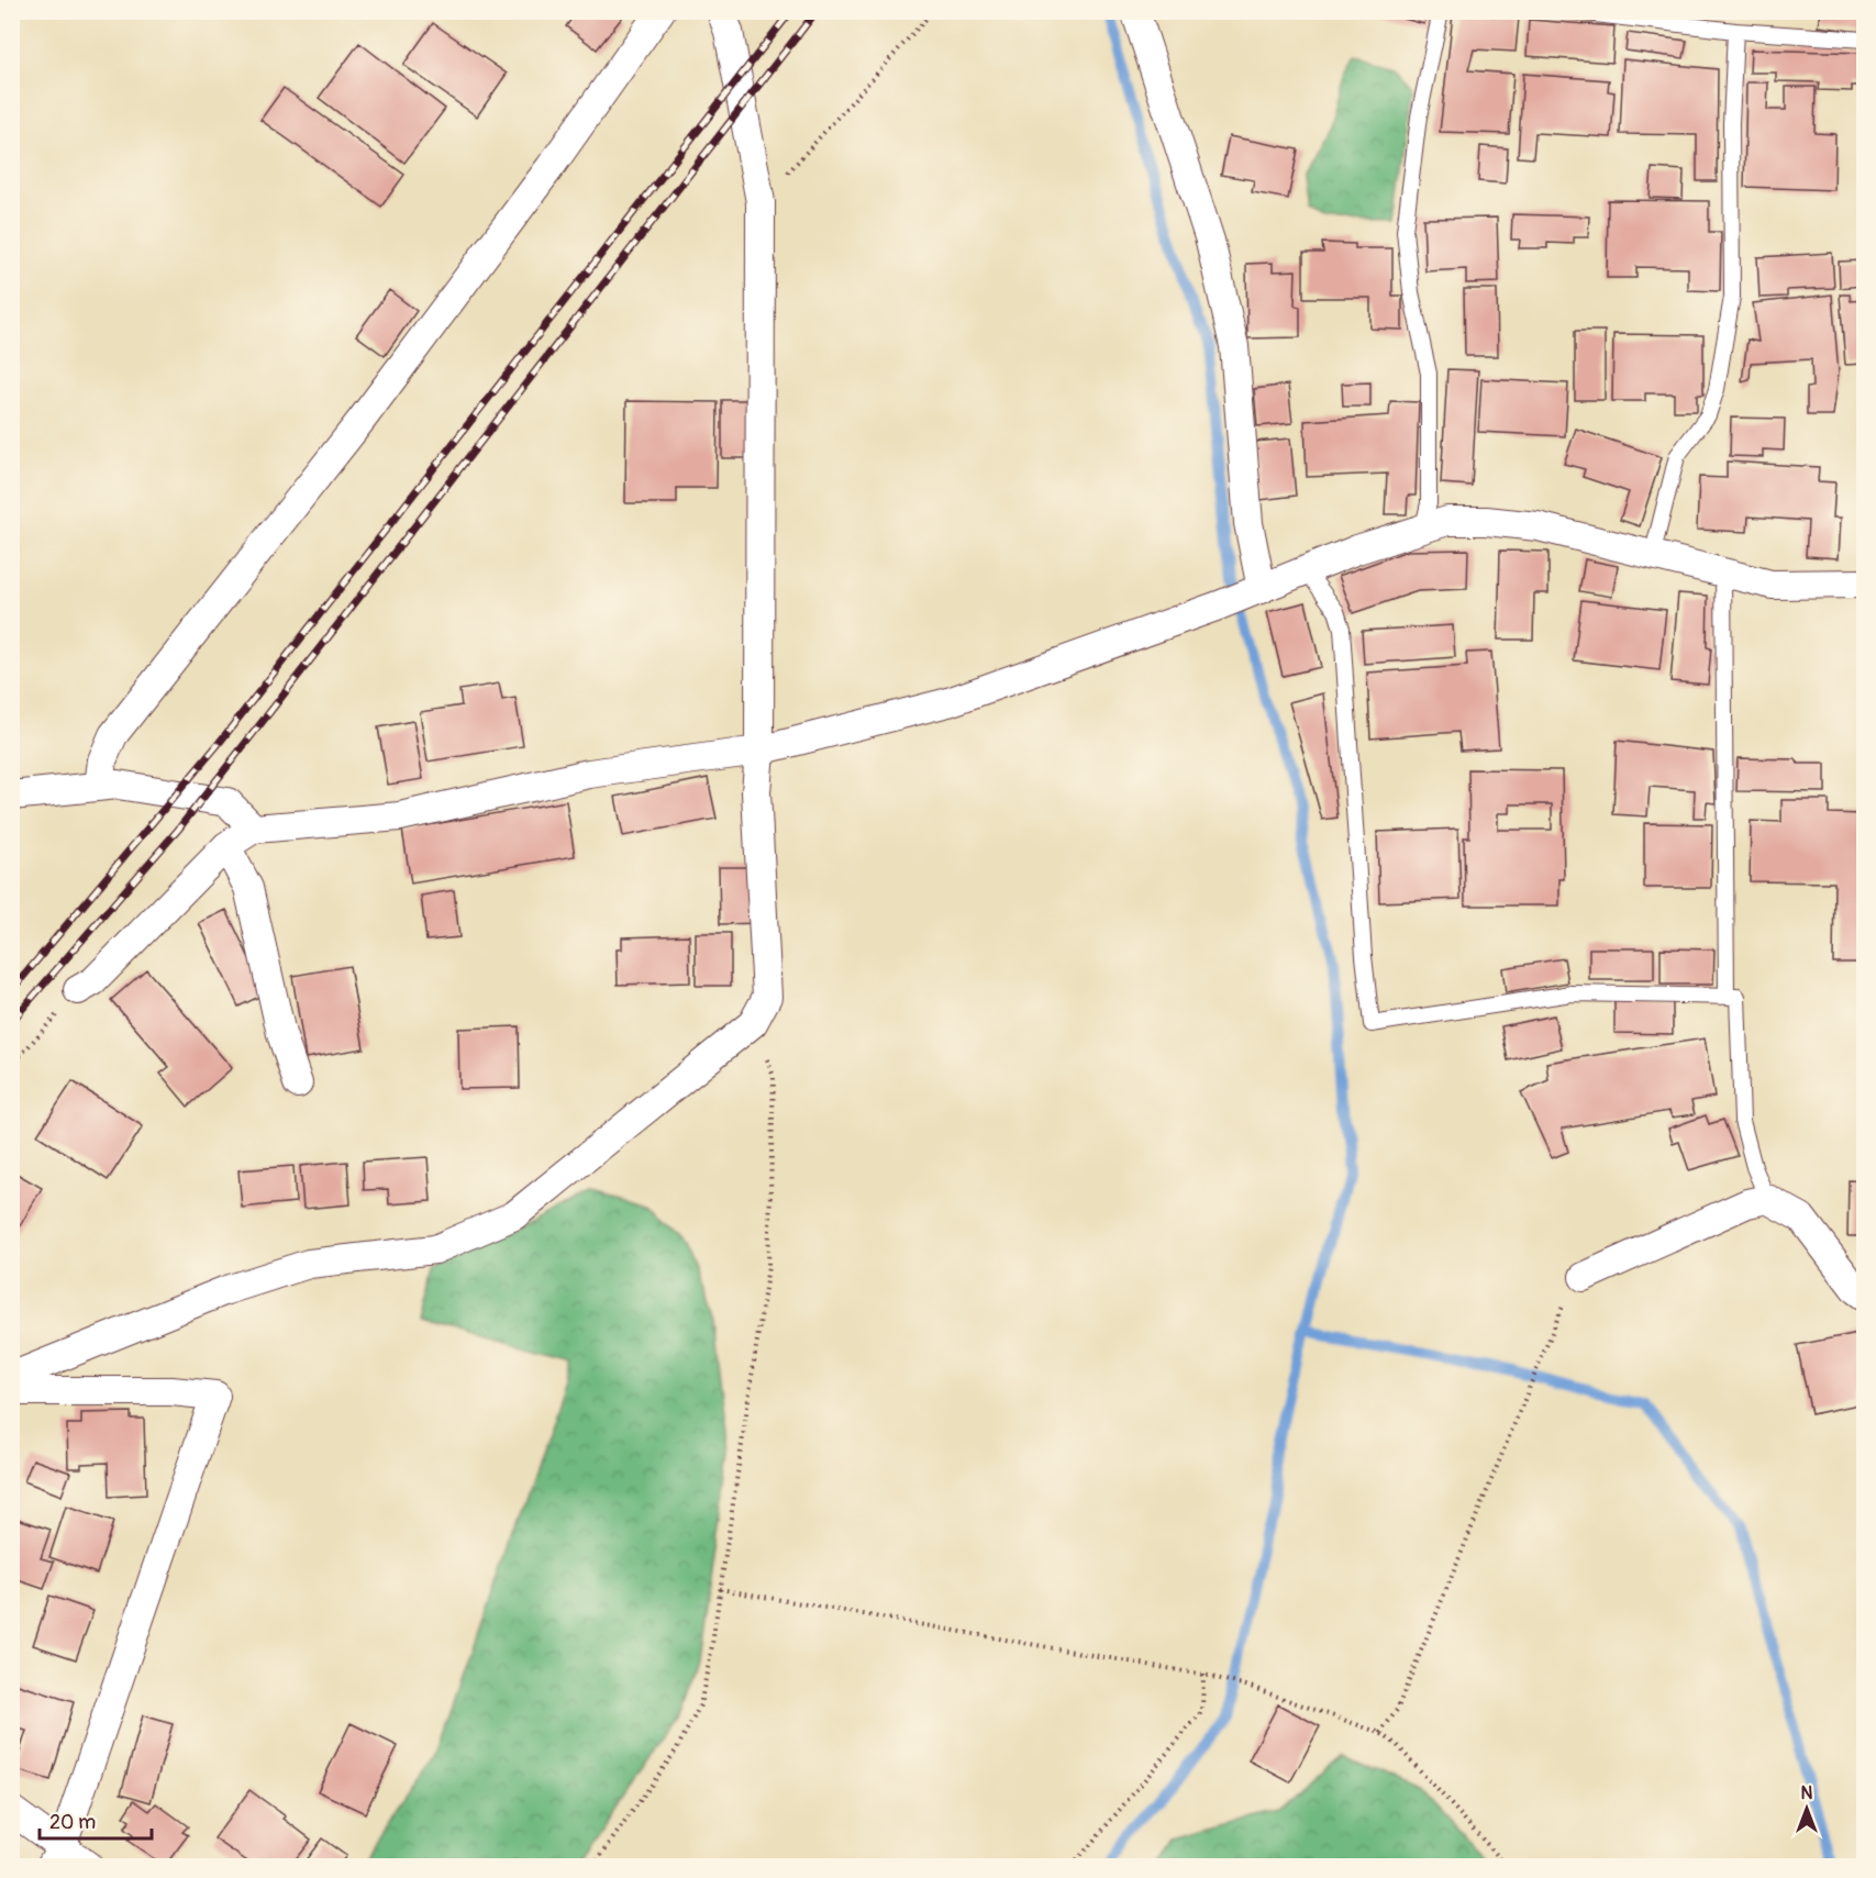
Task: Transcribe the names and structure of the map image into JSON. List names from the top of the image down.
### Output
{
  "scale_bar": "20 m",
  "north": "top"
}
